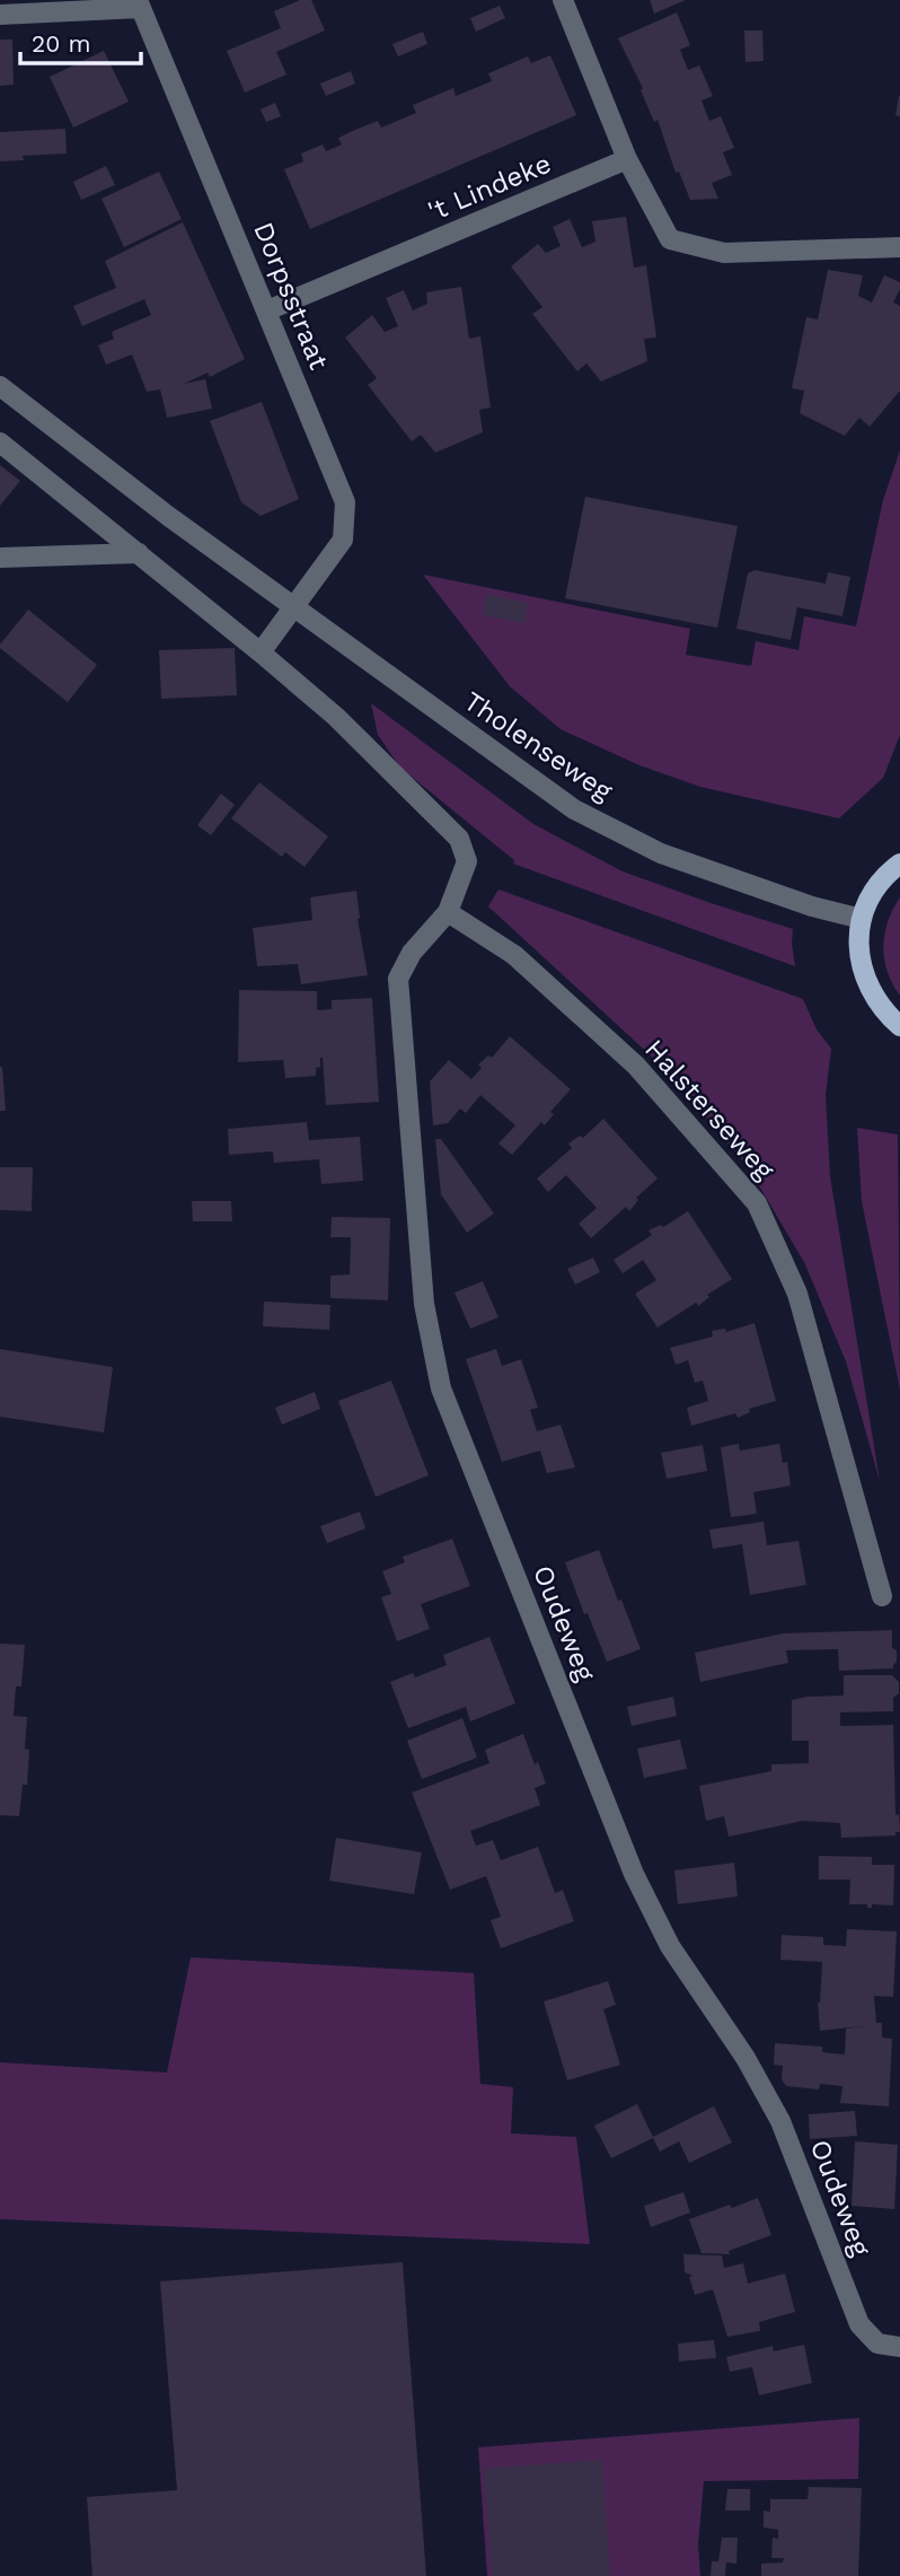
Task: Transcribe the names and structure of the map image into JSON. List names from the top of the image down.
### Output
{
  "streets": {
    "street": [
      "'t Lindeke",
      "Dorpsstraat",
      "Tholenseweg",
      "Halsterseweg",
      "Oudeweg"
    ]
  },
  "crossings": [
    ["'t Lindeke", "Dorpsstraat"],
    ["Dorpsstraat", "Tholenseweg"],
    ["Halsterseweg", "Oudeweg"]
  ],
  "scale_bar": "20 m"
}
